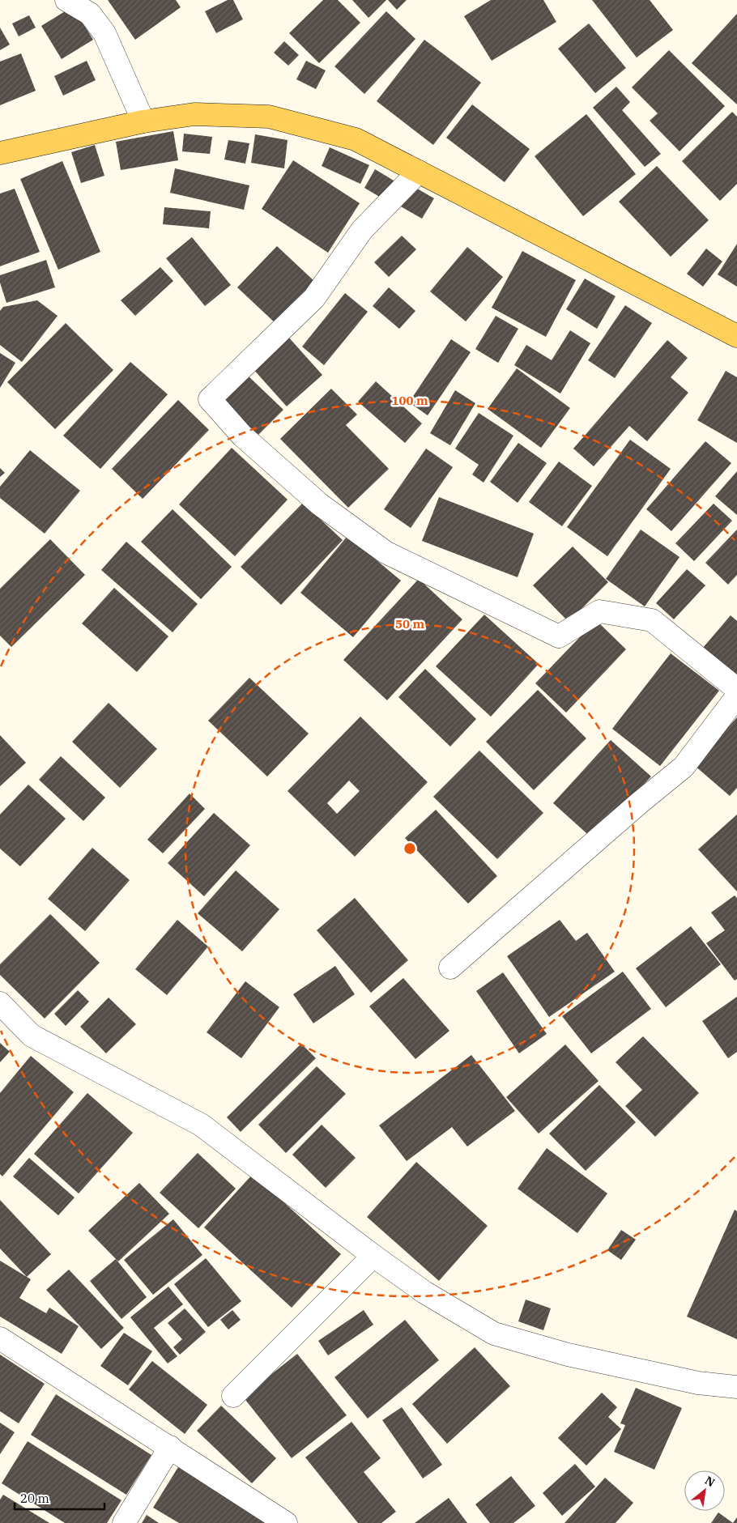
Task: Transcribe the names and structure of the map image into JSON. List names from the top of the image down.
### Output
{
  "scale_bar": "20 m",
  "north": "top right",
  "rings": ["100 m", "50 m"]
}
